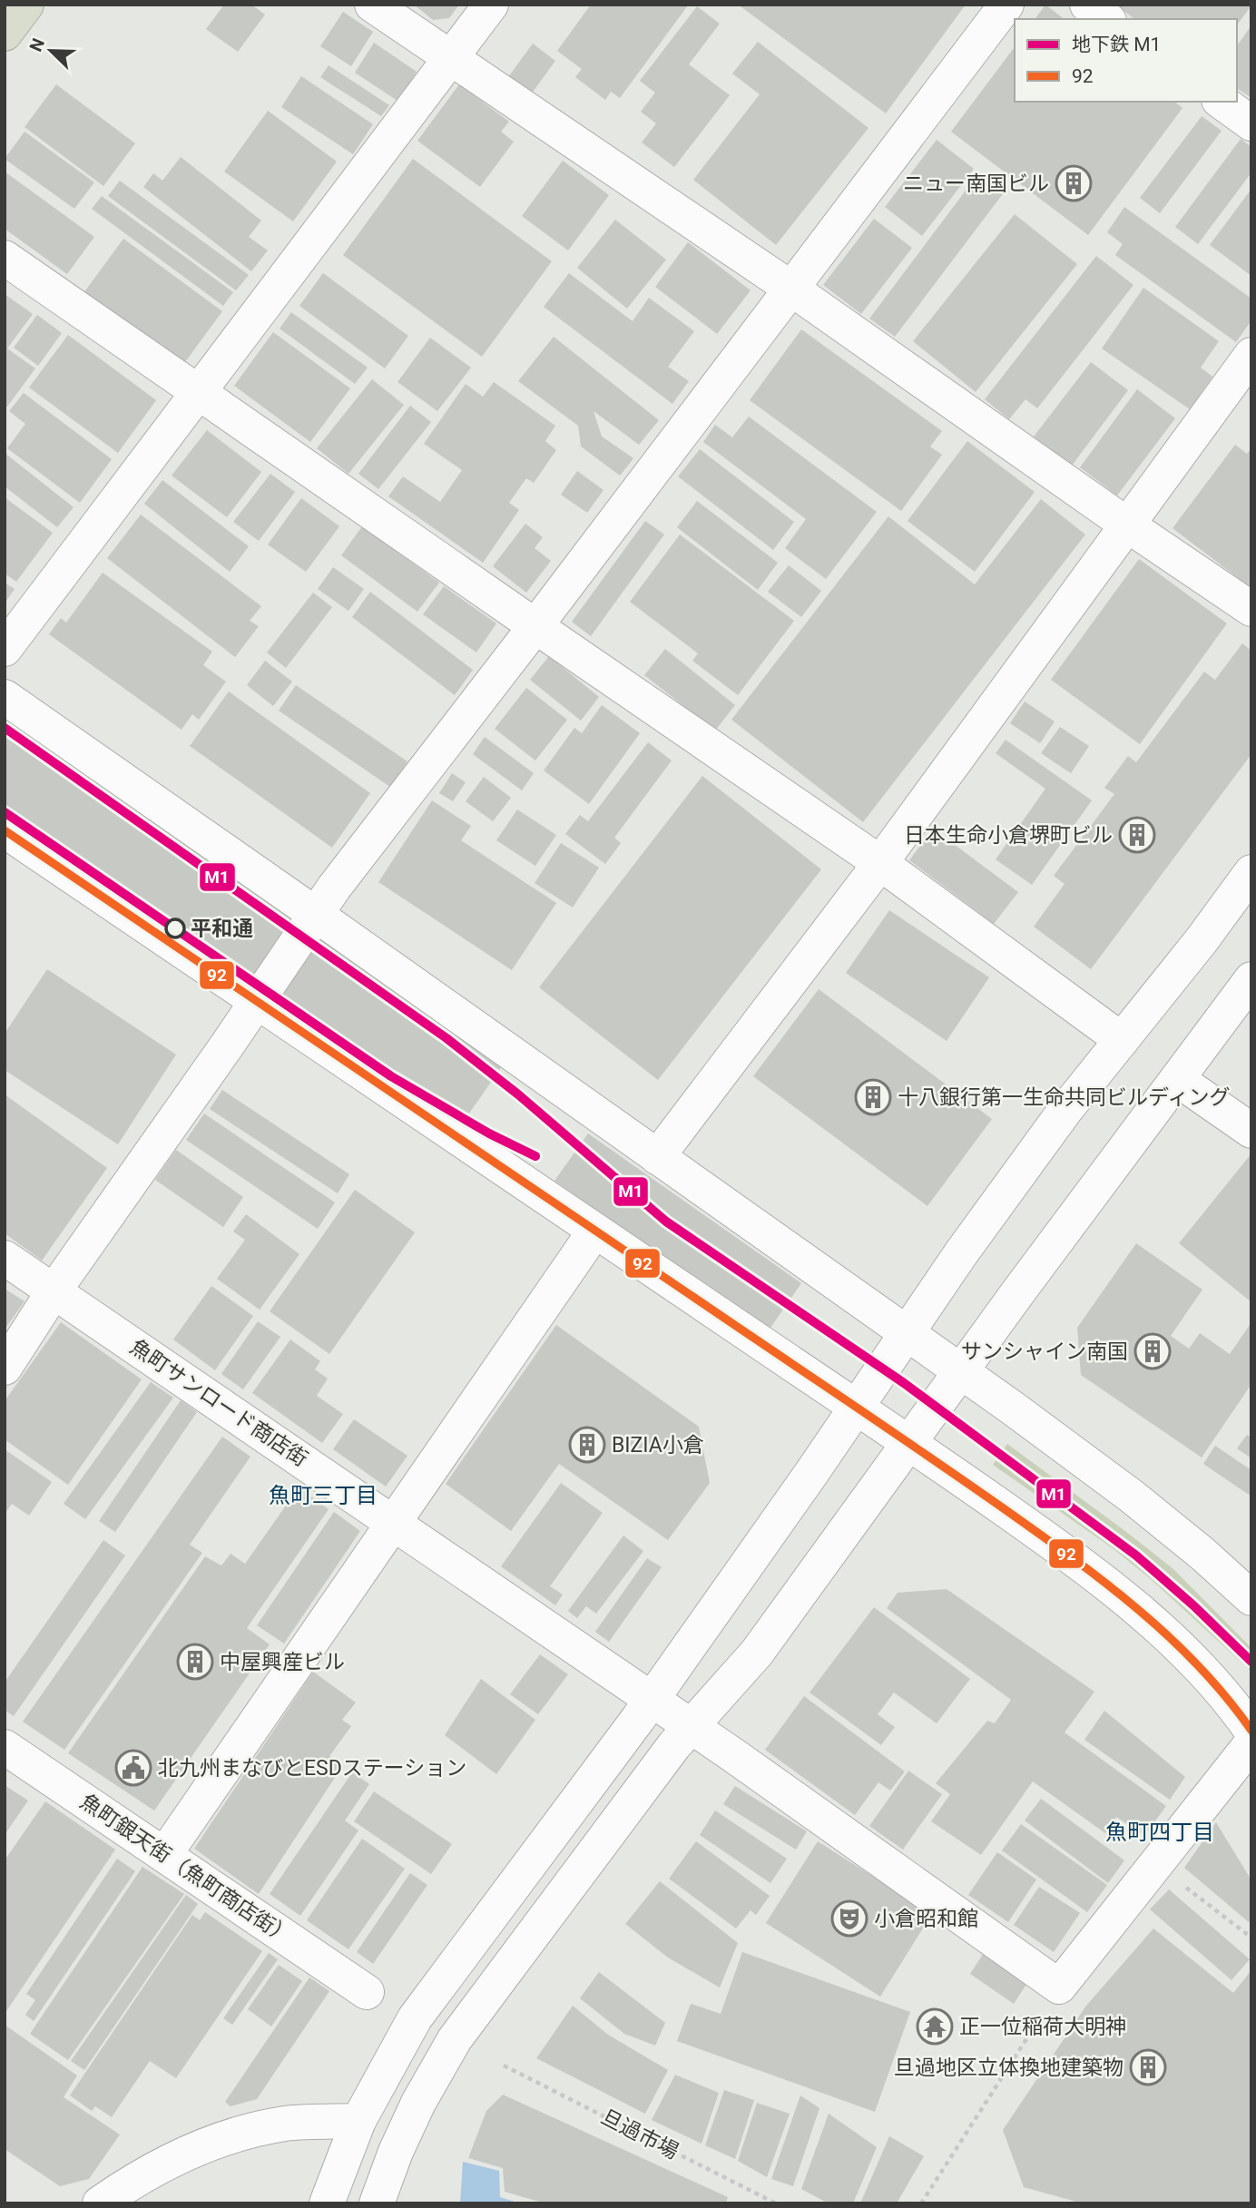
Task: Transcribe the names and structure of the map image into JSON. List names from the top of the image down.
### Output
{
  "streets": {
    "street": ["魚町サンロード商店街", "魚町銀天街（魚町商店街）"],
    "path": ["旦過市場"]
  },
  "districts": ["魚町三丁目", "魚町四丁目"],
  "places": {
    "building": [
      "ニュー南国ビル",
      "日本生命小倉堺町ビル",
      "十八銀行第一生命共同ビルディング",
      "サンシャイン南国",
      "BIZIA小倉",
      "中屋興産ビル",
      "旦過地区立体換地建築物"
    ],
    "other": ["平和通"],
    "public building": ["北九州まなびとESDステーション"],
    "theatre": ["小倉昭和館"],
    "temple": ["正一位稲荷大明神"]
  },
  "lines": ["metro line M1", "transit line 92"],
  "legend": ["地下鉄 M1", "92"],
  "north": "top left"
}
